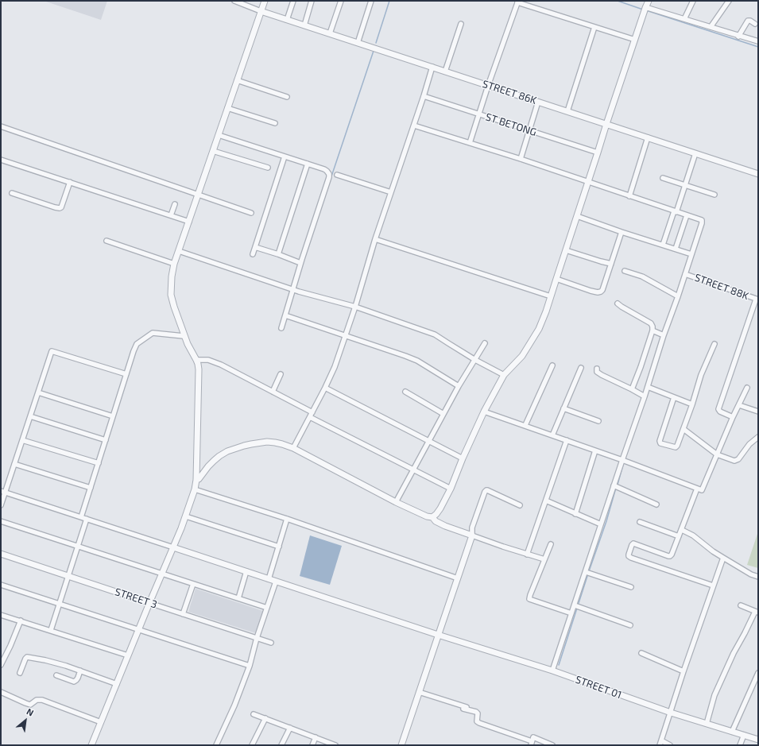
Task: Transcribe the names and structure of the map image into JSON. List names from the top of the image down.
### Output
{
  "streets": {
    "street": [
      "STREET 86K",
      "ST BETONG",
      "STREET 88K",
      "STREET 3",
      "STREET 01"
    ]
  },
  "north": "top right"
}
